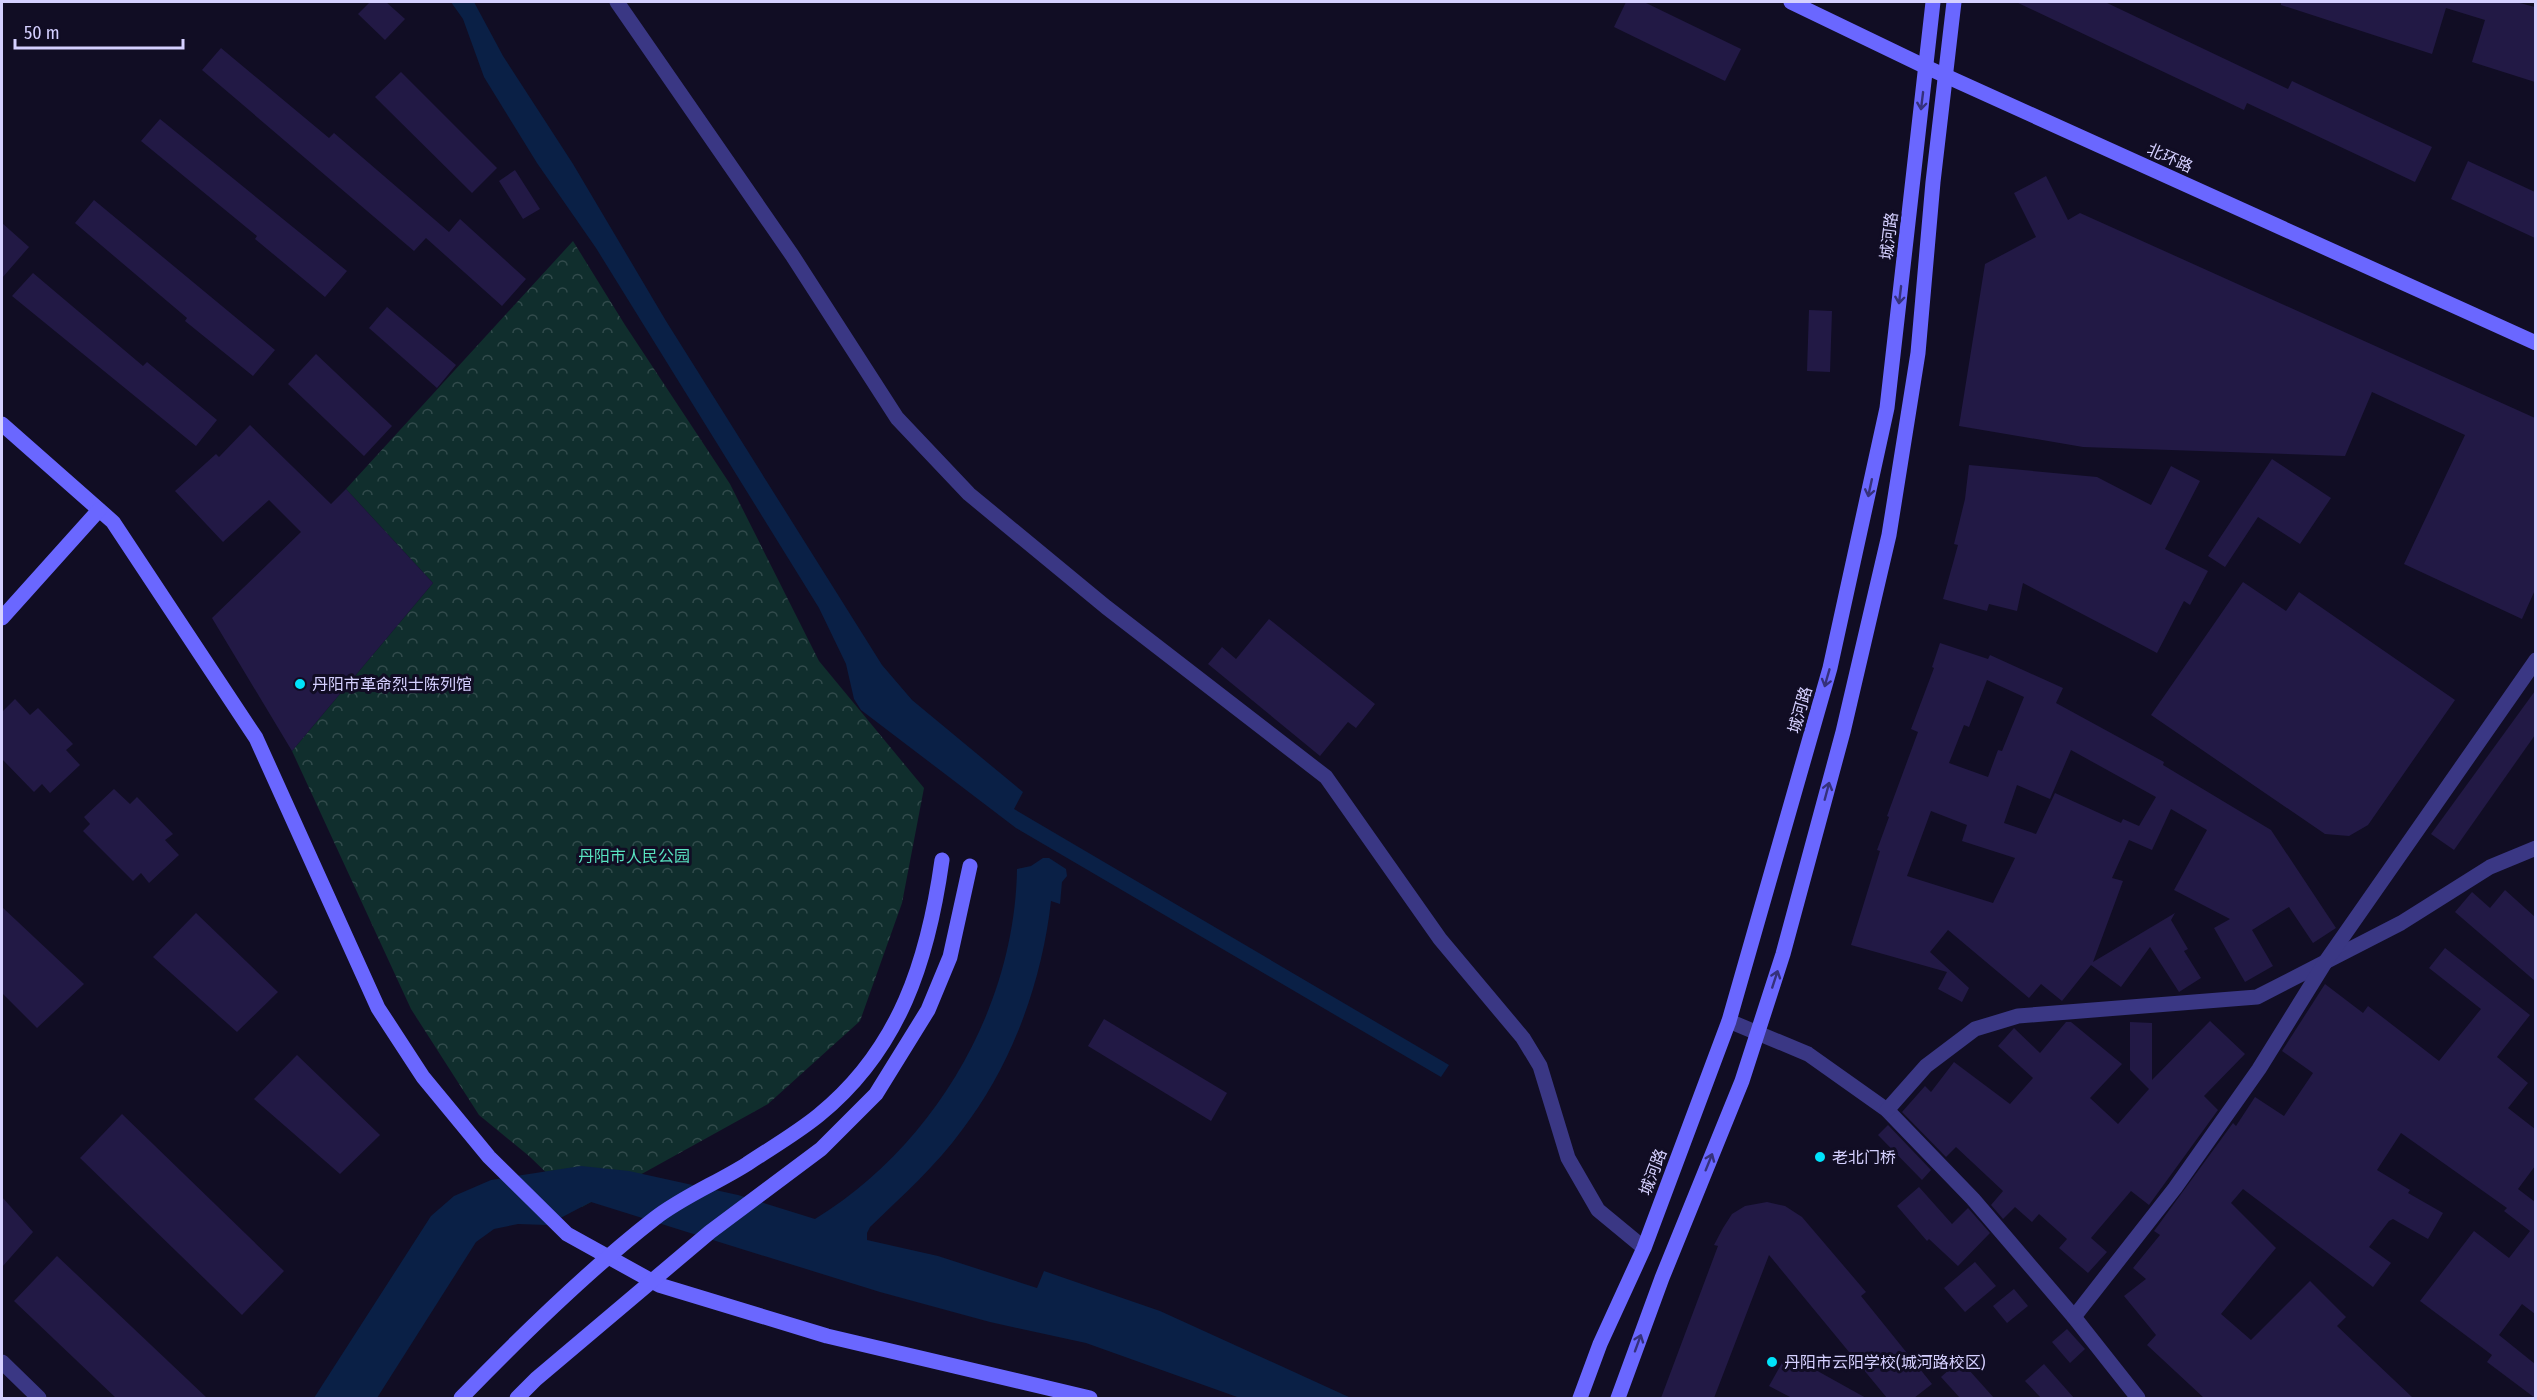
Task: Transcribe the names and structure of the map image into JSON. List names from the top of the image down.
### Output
{
  "streets": {
    "main road": ["北环路", "城河路"]
  },
  "crossings": [
    ["北环路", "城河路"]
  ],
  "parks": ["丹阳市人民公园"],
  "places": ["丹阳市革命烈士陈列馆", "老北门桥", "丹阳市云阳学校(城河路校区)"],
  "scale_bar": "50 m"
}
